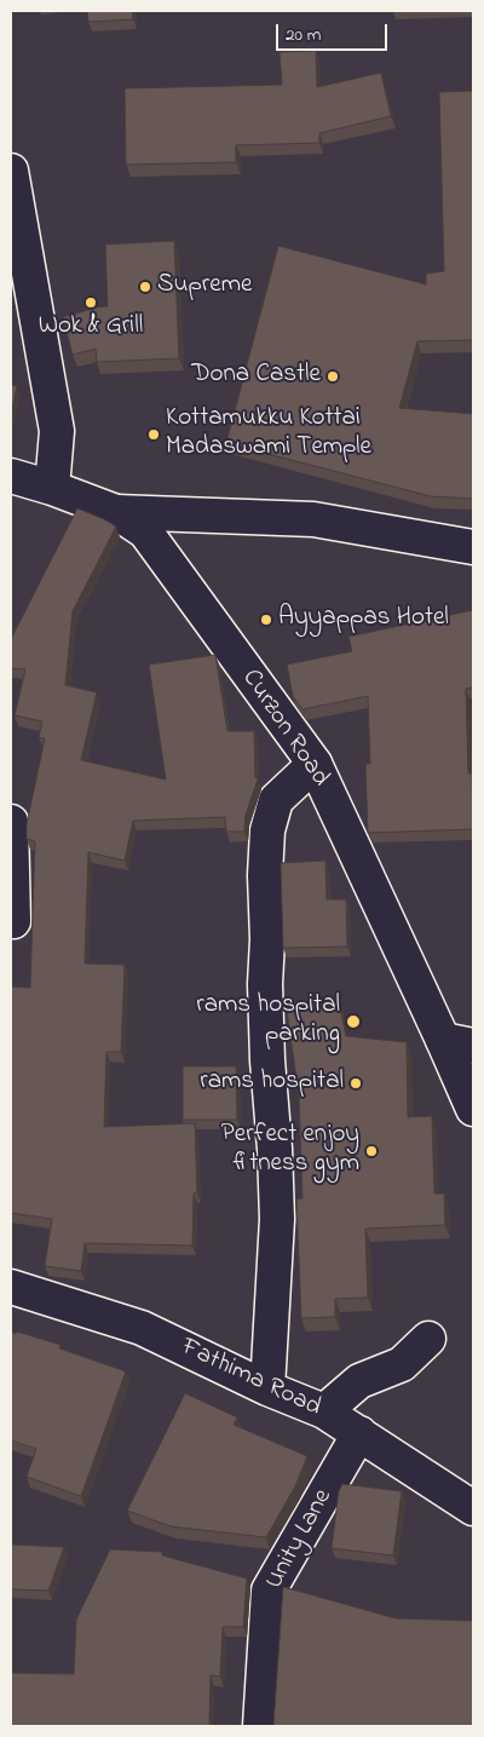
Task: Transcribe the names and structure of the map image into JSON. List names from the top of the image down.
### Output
{
  "streets": {
    "street": ["Curzon Road", "Fathima Road", "Unity Lane"]
  },
  "crossings": [
    ["Fathima Road", "Unity Lane"]
  ],
  "places": [
    "Supreme",
    "Wok & Grill",
    "Dona Castle",
    "Kottamukku Kottai Madaswami Temple",
    "Ayyappas Hotel",
    "rams hospital parking",
    "rams hospital",
    "Perfect enjoy fitness gym"
  ],
  "scale_bar": "20 m"
}
